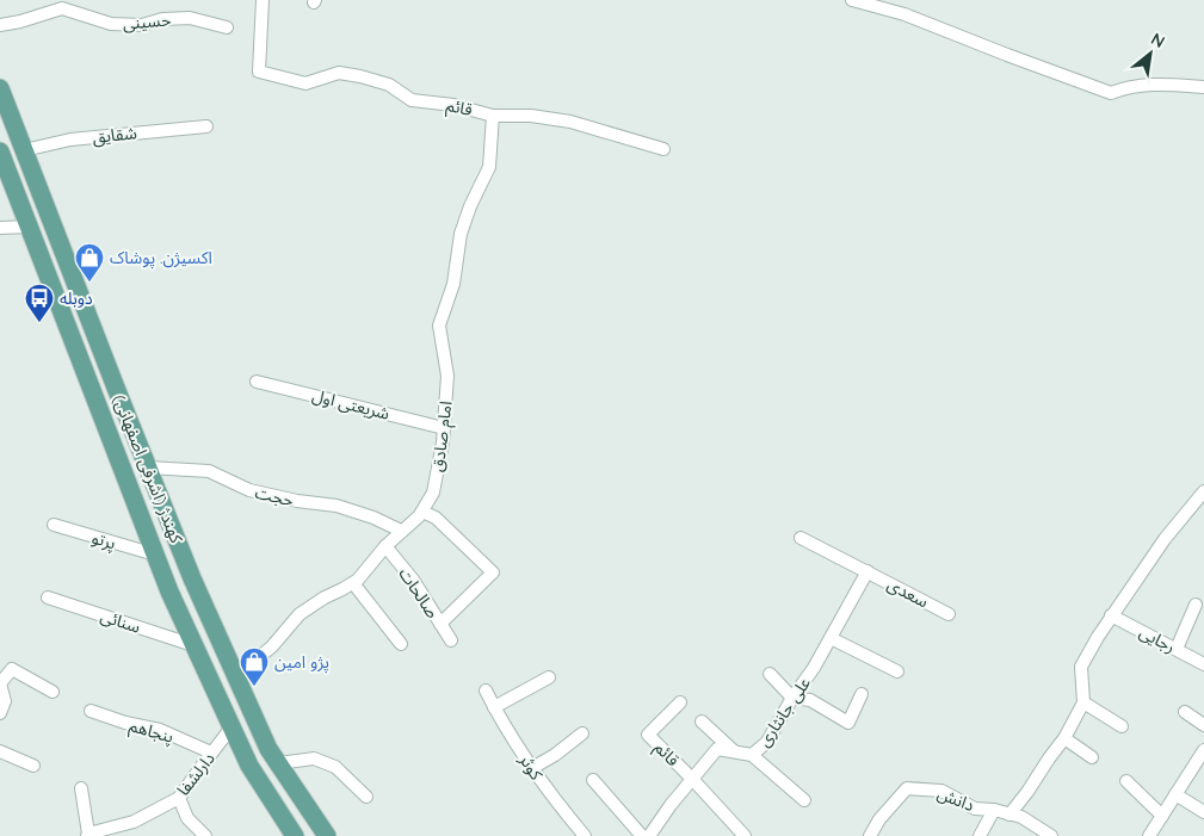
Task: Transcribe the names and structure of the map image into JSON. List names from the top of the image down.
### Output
{
  "streets": {
    "main road": ["کهندژ (اشرفی اصفهانی)"],
    "street": [
      "حسینی",
      "قائم",
      "شقایق",
      "شریعتی اول",
      "امام صادق",
      "حجت",
      "پرتو",
      "صالحات",
      "سعدی",
      "سنائی",
      "رجایی",
      "علی جانثاری",
      "پنجاهم",
      "کوثر",
      "دارلشفا",
      "دانش"
    ]
  },
  "crossings": [
    ["قائم", "امام صادق"],
    ["قائم", "علی جانثاری"],
    ["شقایق", "کهندژ (اشرفی اصفهانی)"],
    ["شریعتی اول", "امام صادق"],
    ["امام صادق", "کهندژ (اشرفی اصفهانی)"],
    ["امام صادق", "حجت"],
    ["امام صادق", "صالحات"],
    ["کهندژ (اشرفی اصفهانی)", "حجت"],
    ["کهندژ (اشرفی اصفهانی)", "پرتو"],
    ["کهندژ (اشرفی اصفهانی)", "سنائی"],
    ["کهندژ (اشرفی اصفهانی)", "دارلشفا"],
    ["سعدی", "علی جانثاری"],
    ["پنجاهم", "دارلشفا"]
  ],
  "places": {
    "shop": ["اکسیژن. پوشاک", "پژو امین"],
    "bus stop": ["دوبله"]
  },
  "north": "top right"
}
